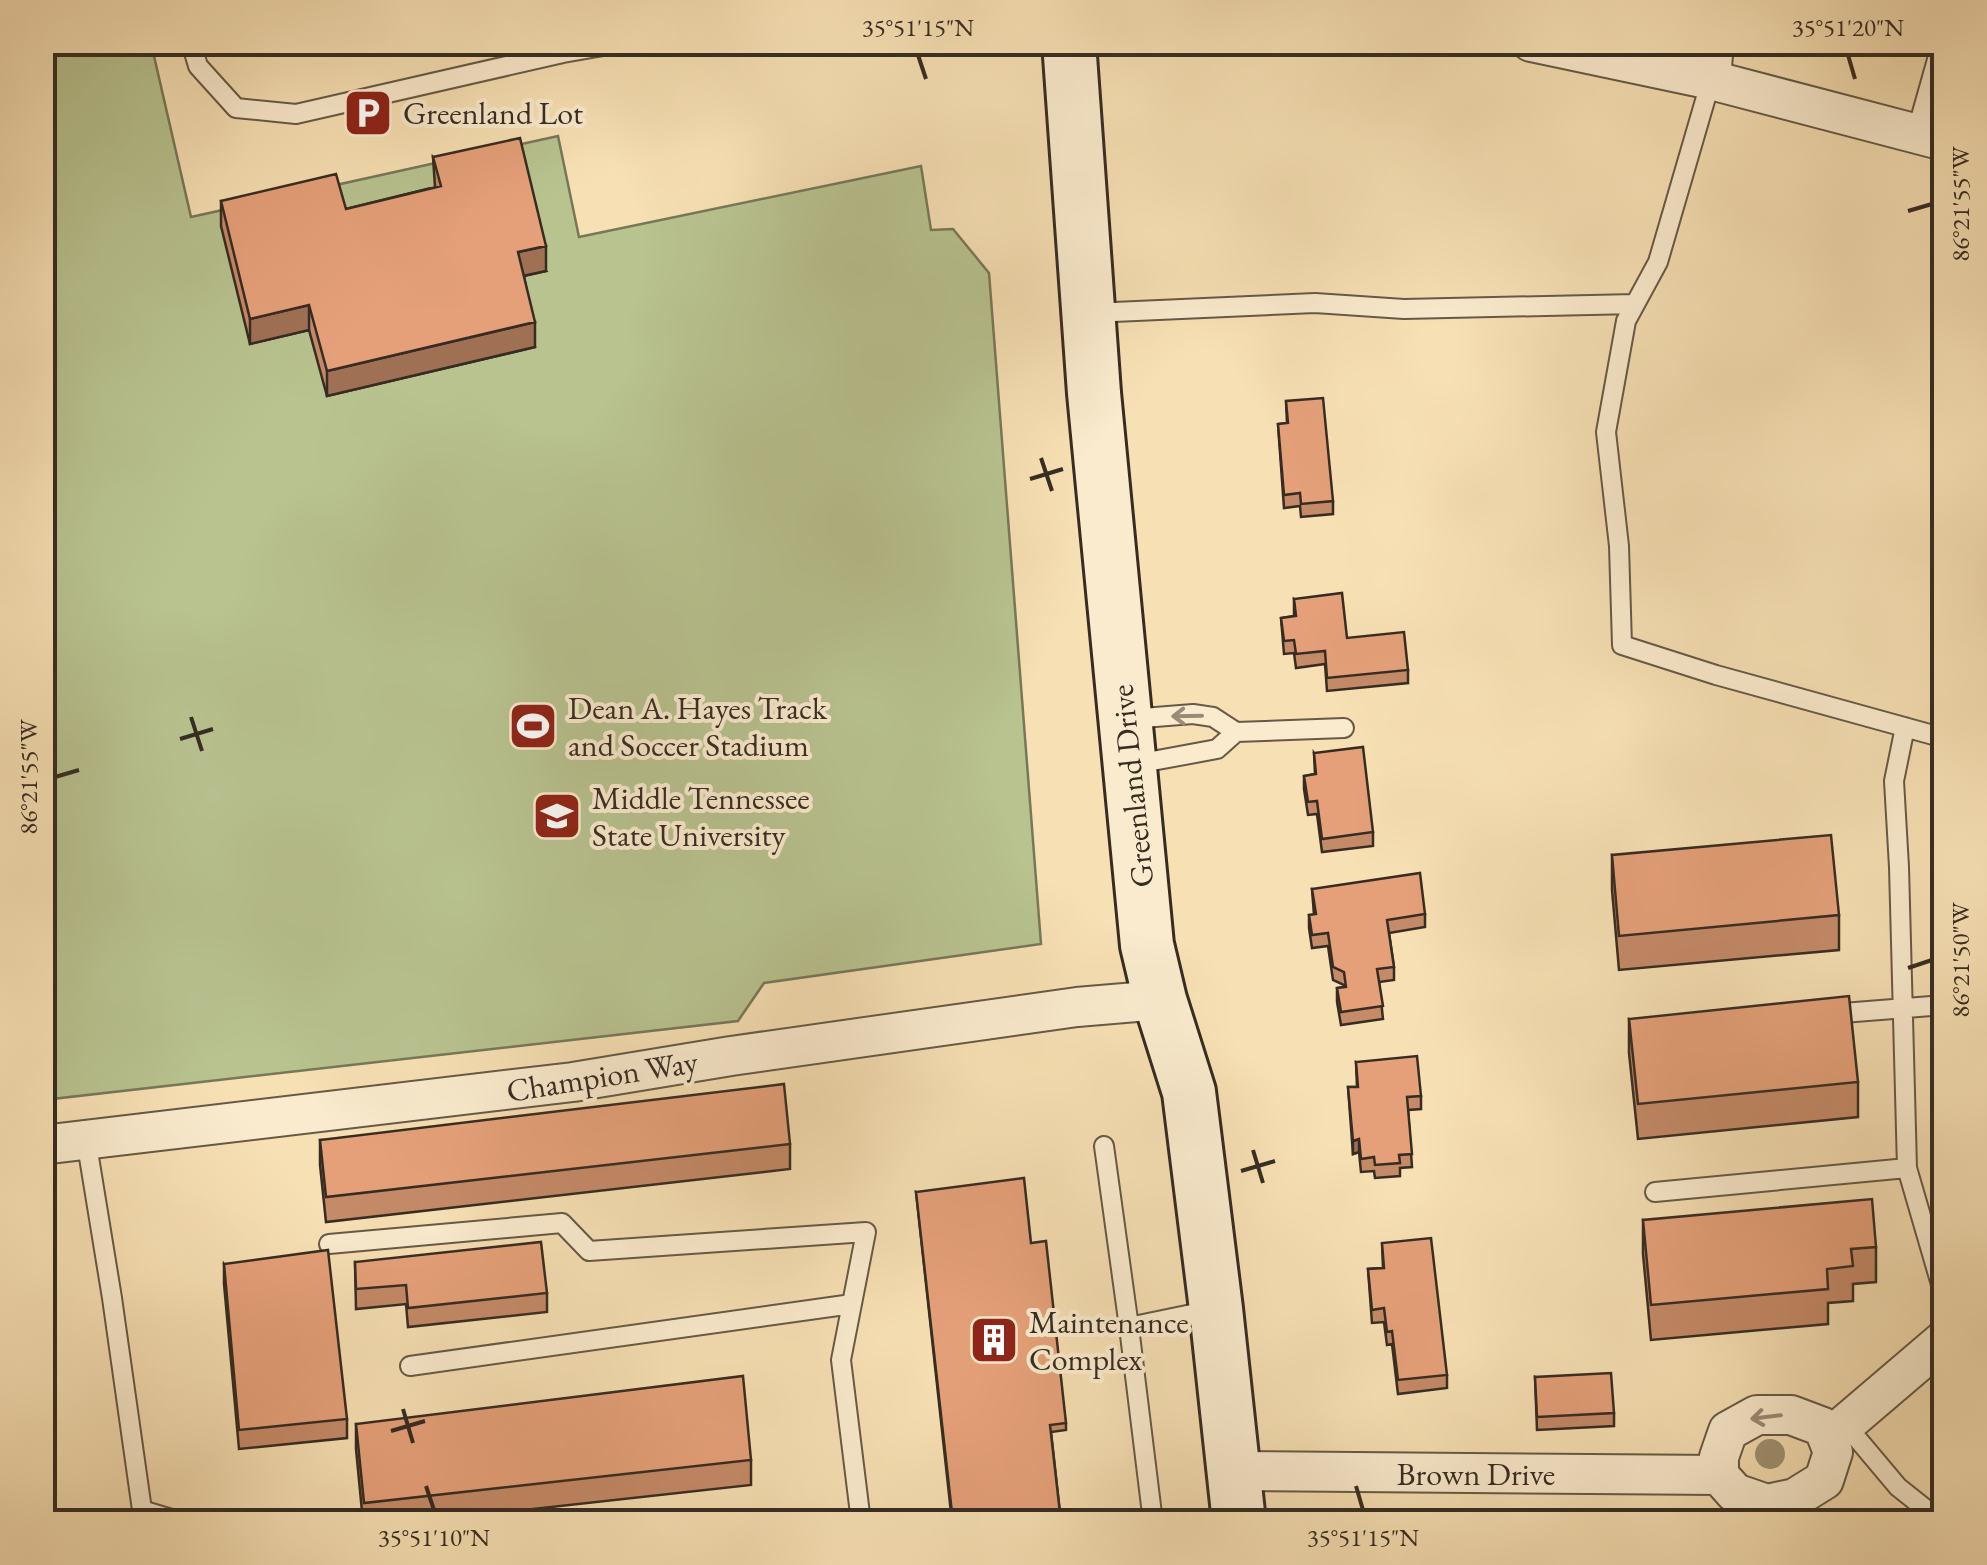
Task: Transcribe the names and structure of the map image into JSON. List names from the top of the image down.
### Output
{
  "streets": {
    "street": ["Greenland Drive", "Champion Way", "Brown Drive"]
  },
  "crossings": [
    ["Greenland Drive", "Champion Way"],
    ["Greenland Drive", "Brown Drive"]
  ],
  "places": {
    "parking": ["Greenland Lot"],
    "sports": ["Dean A. Hayes Track and Soccer Stadium"],
    "school or university": ["Middle Tennessee State University"],
    "building": ["Maintenance Complex"]
  },
  "coordinates": [
    "35°51'15\"N",
    "35°51'20\"N",
    "86°21'55\"W",
    "86°21'50\"W",
    "35°51'10\"N"
  ]
}
